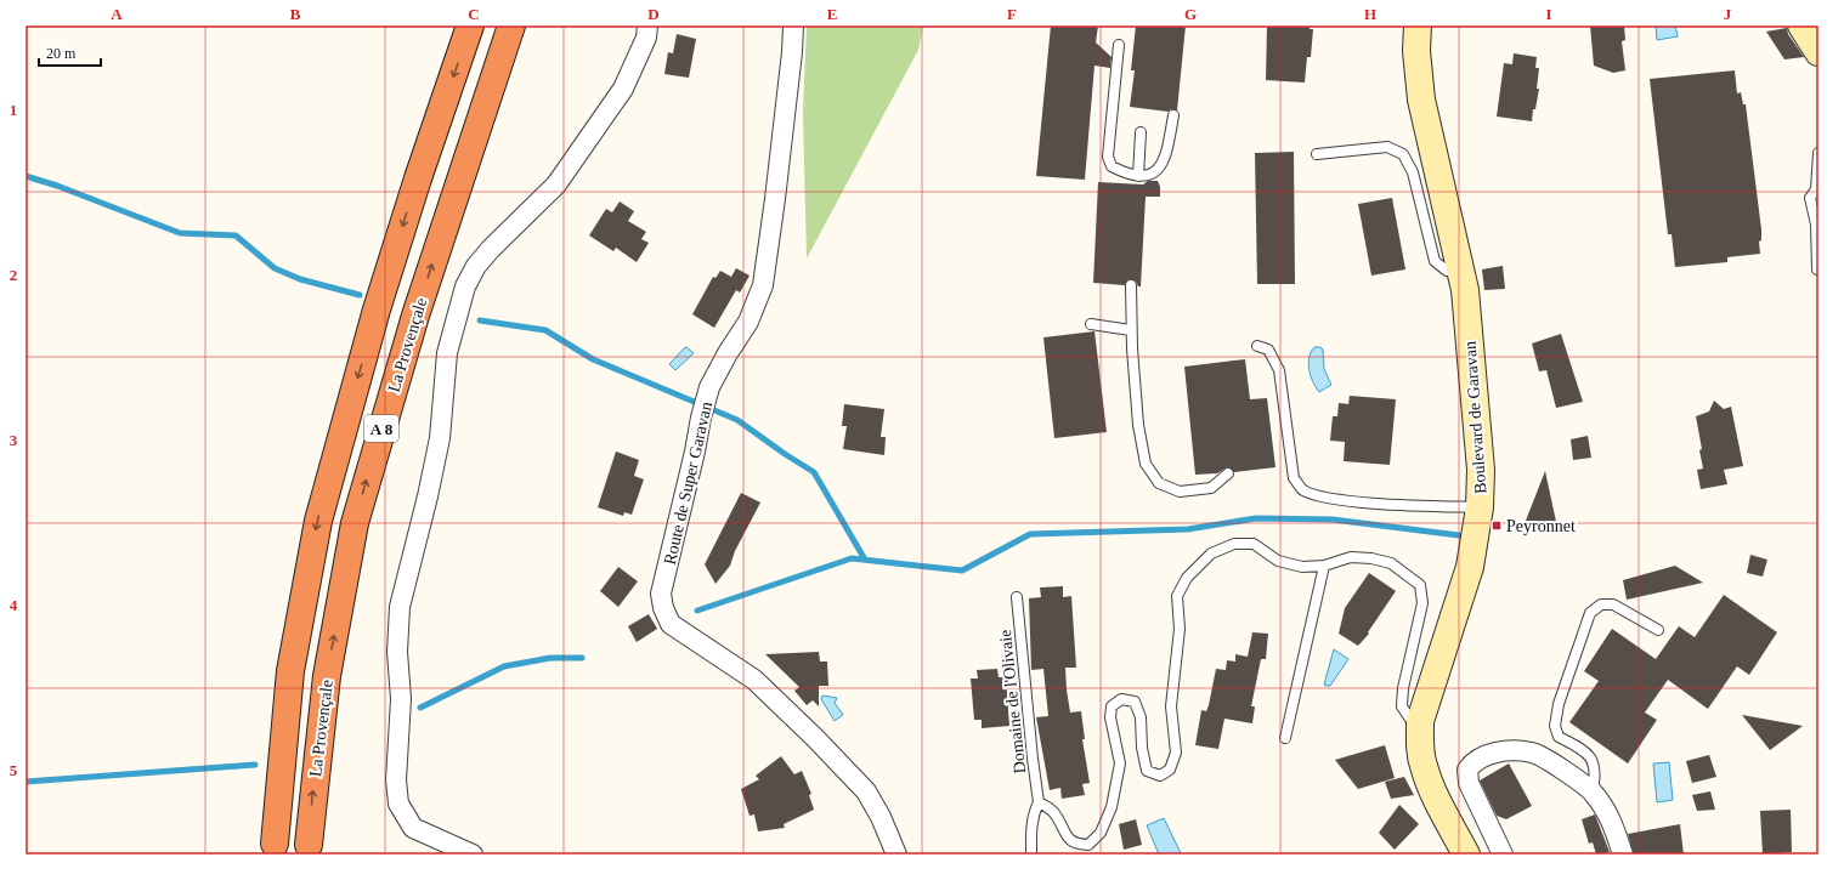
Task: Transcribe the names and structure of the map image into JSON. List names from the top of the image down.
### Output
{
  "streets": {
    "highway": ["La Provençale", "A 8"],
    "street": ["Boulevard de Garavan", "Route de Super Garavan"],
    "lane": ["Domaine de l'Olivaie"]
  },
  "places": {
    "transit": ["Peyronnet"]
  },
  "scale_bar": "20 m",
  "grid": {
    "columns": [
      "A",
      "B",
      "C",
      "D",
      "E",
      "F",
      "G",
      "H",
      "I",
      "J"
    ],
    "rows": [
      "1",
      "2",
      "3",
      "4",
      "5"
    ]
  }
}
